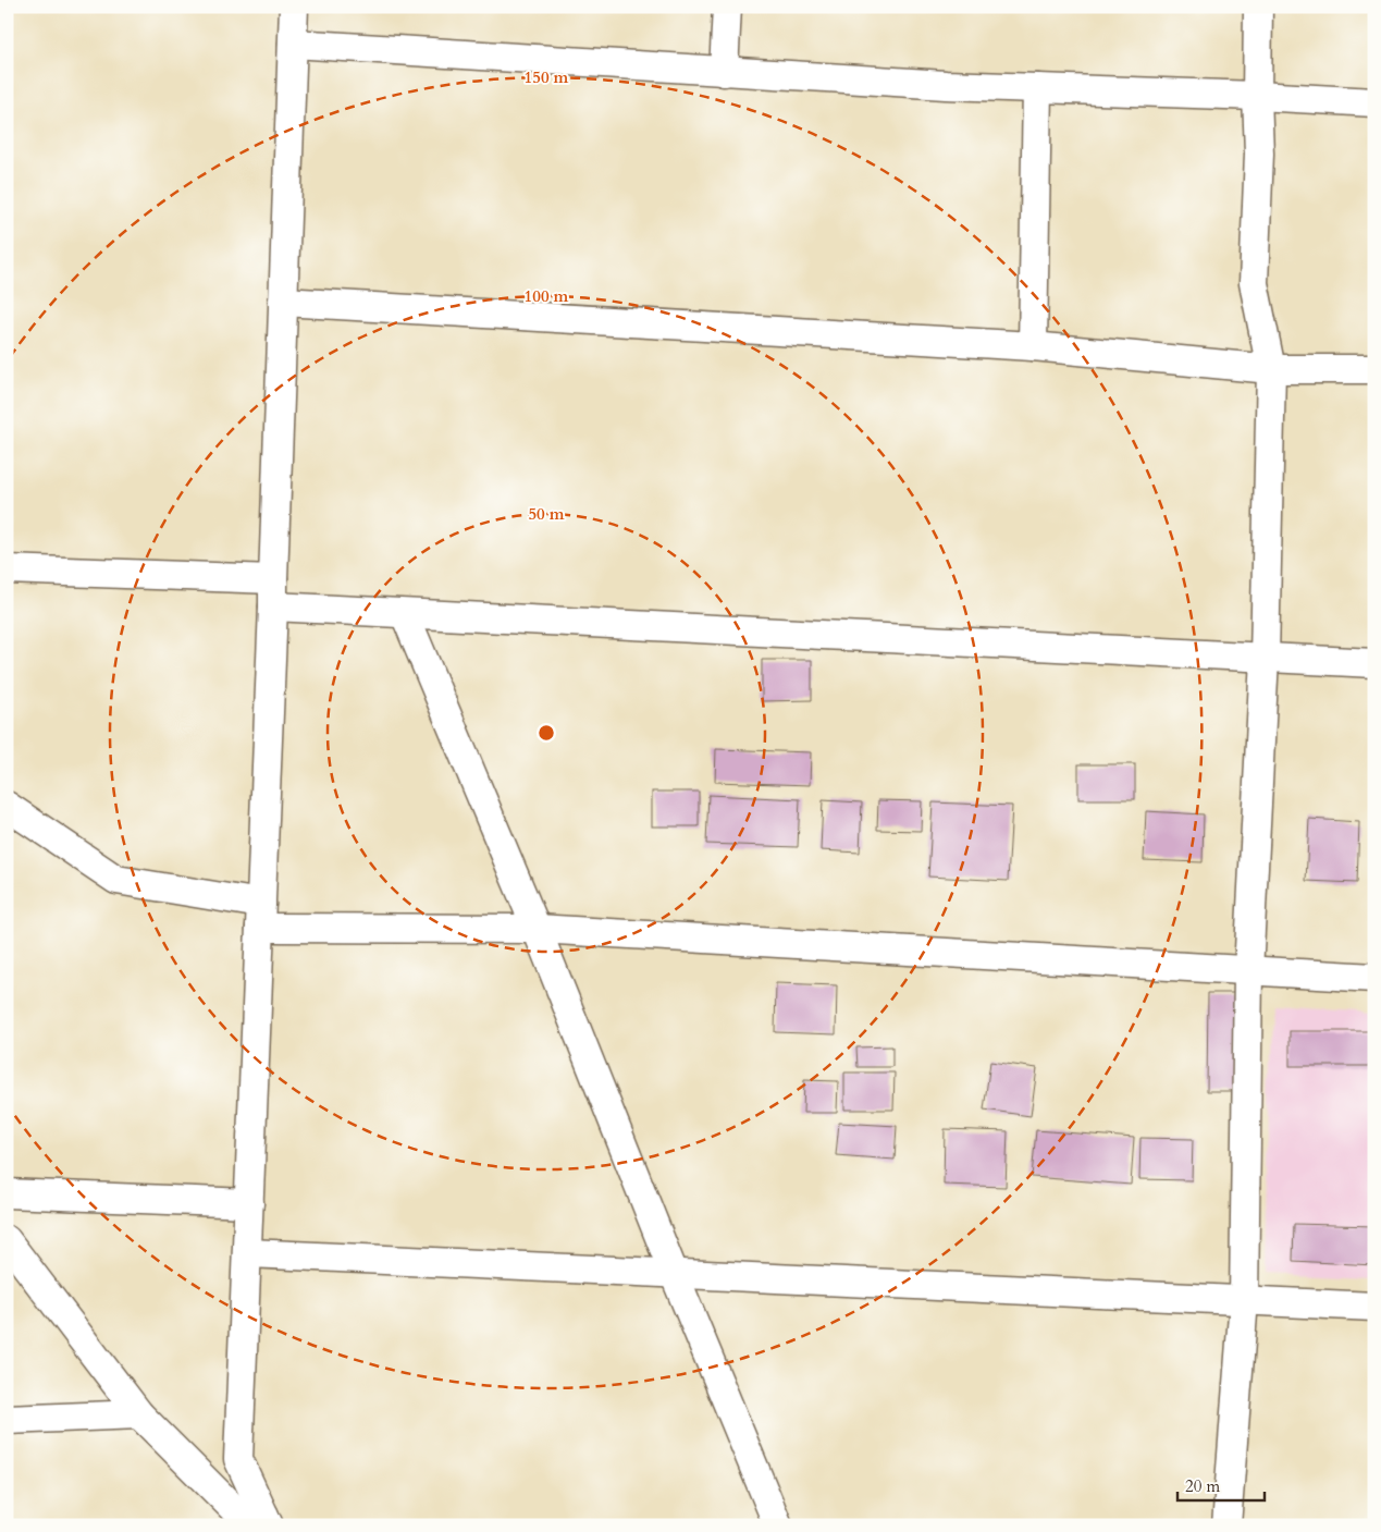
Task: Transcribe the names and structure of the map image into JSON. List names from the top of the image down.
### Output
{
  "scale_bar": "20 m",
  "rings": ["150 m", "100 m", "50 m"]
}
